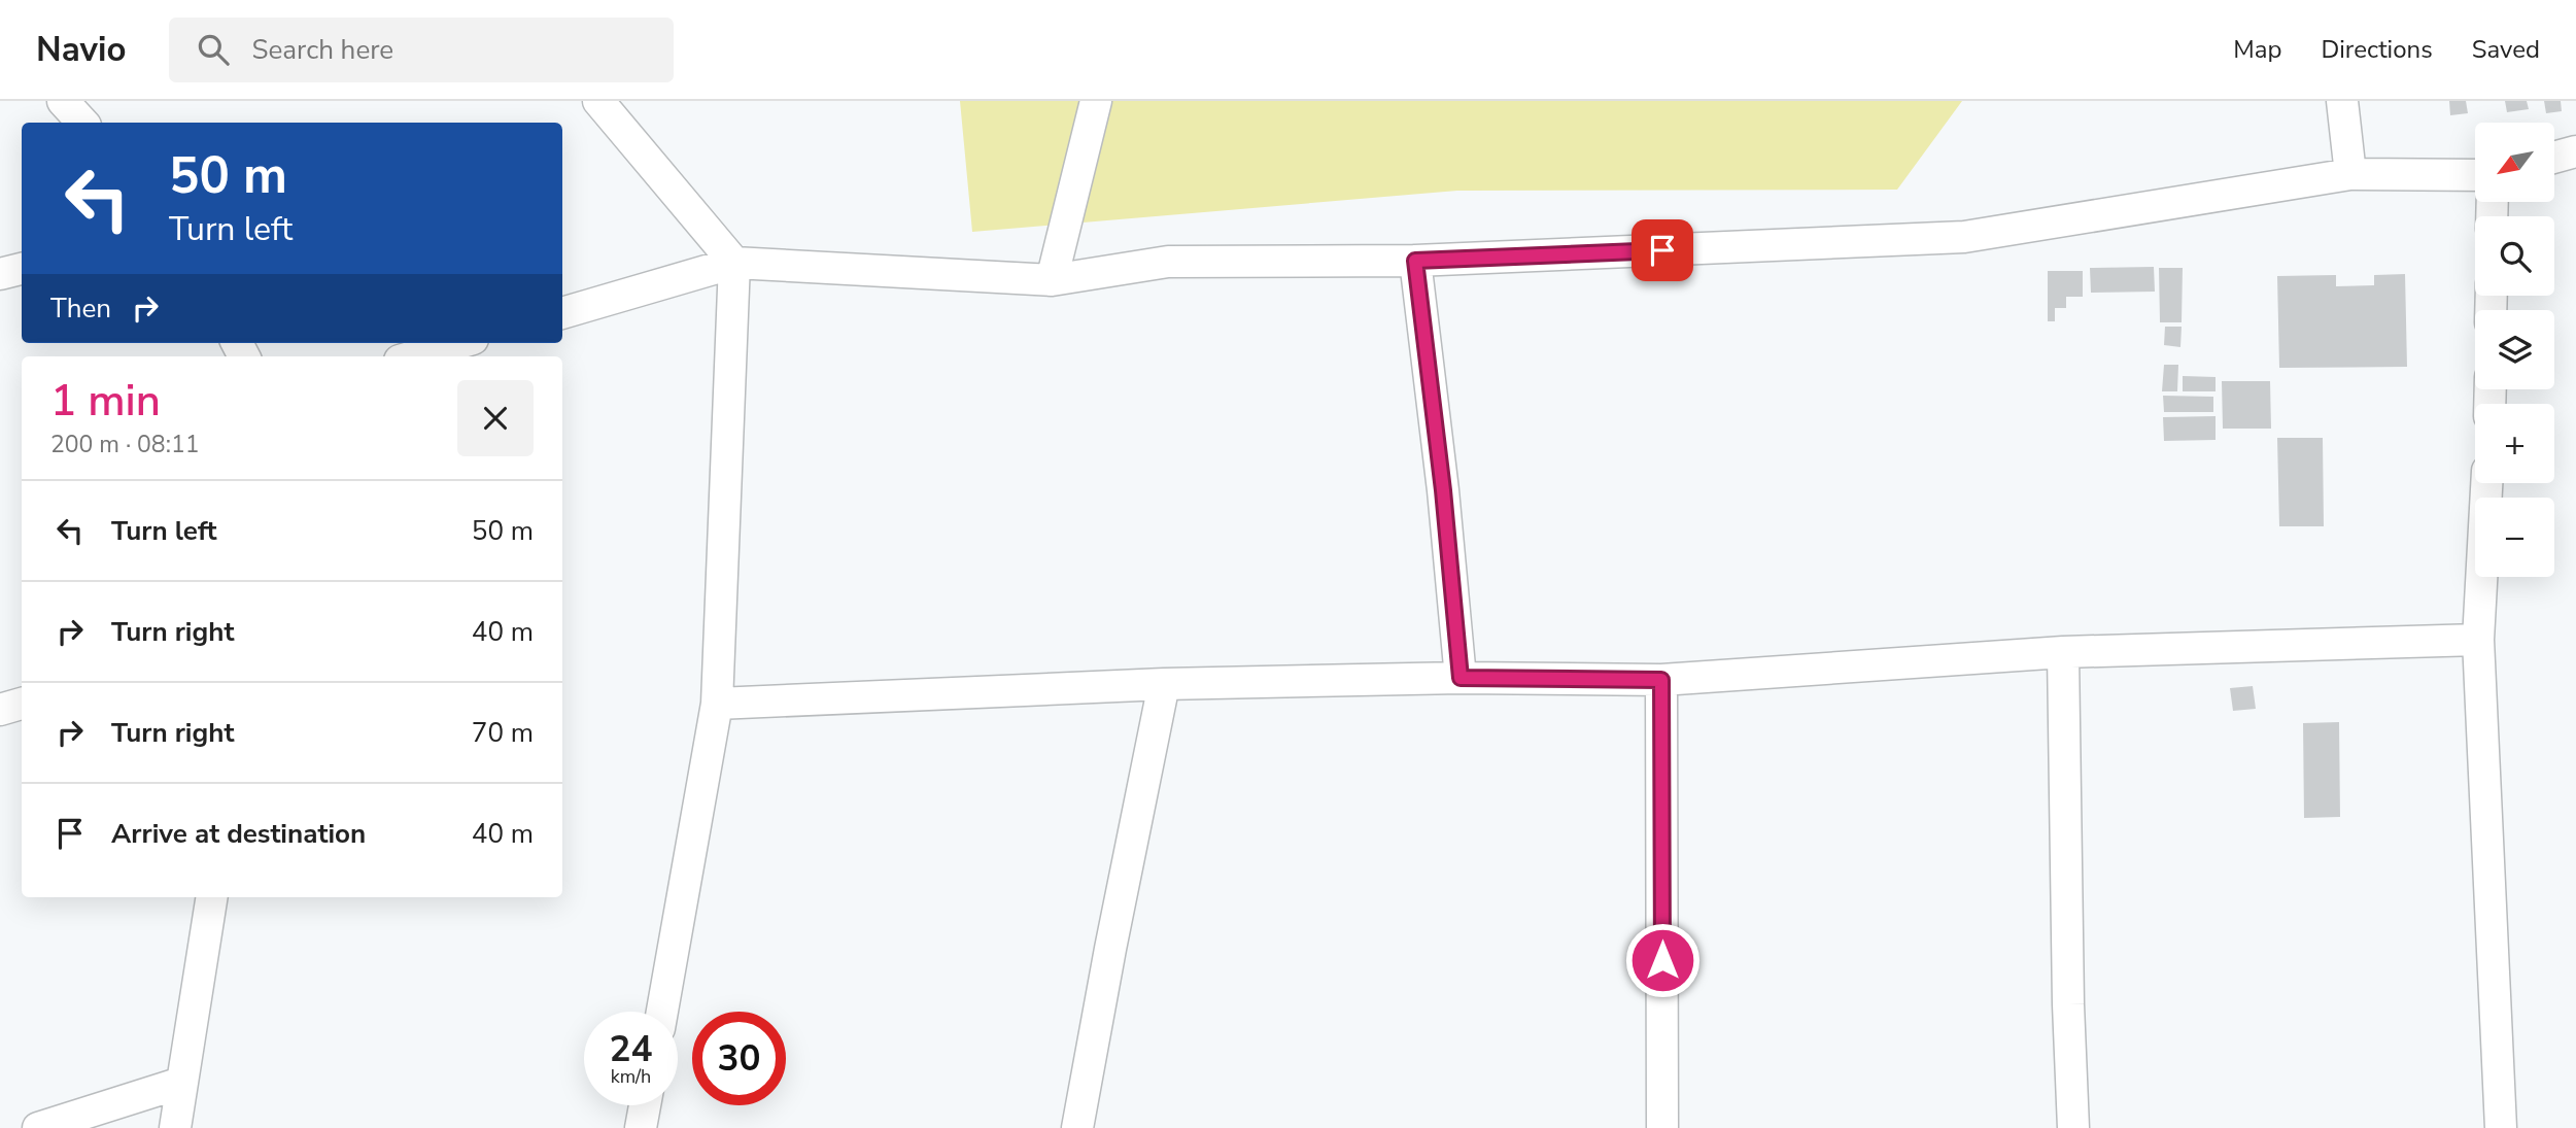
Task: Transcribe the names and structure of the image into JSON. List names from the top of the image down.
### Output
{
  "north": "bottom left",
  "page": {
    "header": "Navio",
    "search": "Search here",
    "nav": ["Map", "Directions", "Saved"],
    "map_buttons": ["+", "−"],
    "turn": ["50 m", "Turn left"],
    "then": "Then",
    "heading": ["1 min", "200 m · 08:11"],
    "list": [
      {
        "name": "Turn left",
        "value": "50 m"
      },
      {
        "name": "Turn right",
        "value": "40 m"
      },
      {
        "name": "Turn right",
        "value": "70 m"
      },
      {
        "name": "Arrive at destination",
        "value": "40 m"
      }
    ],
    "speed": "24 km/h",
    "limit": "30"
  }
}
